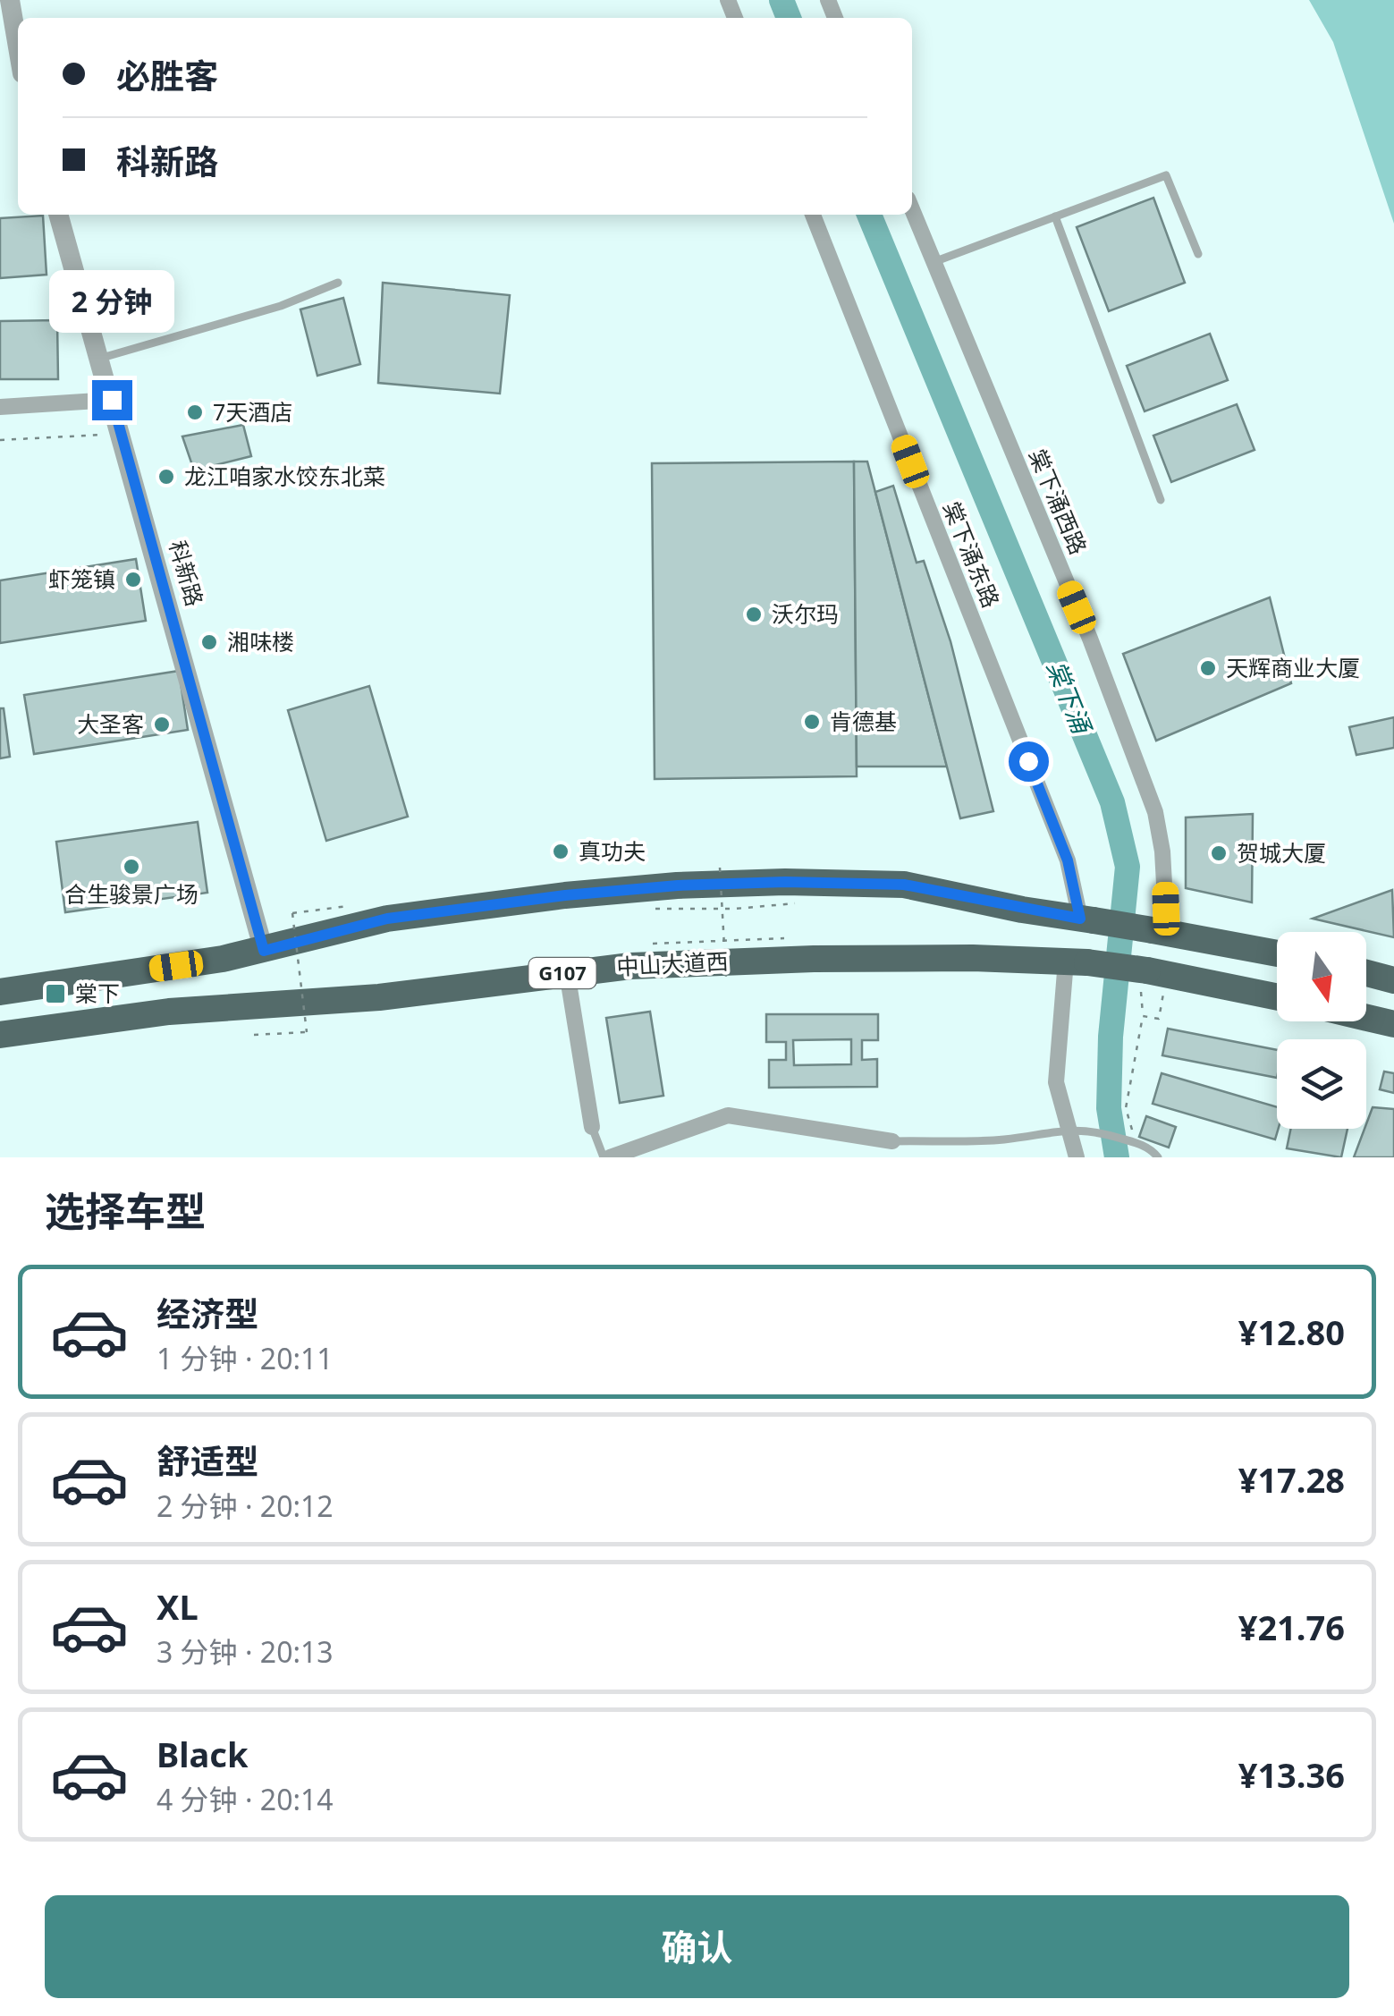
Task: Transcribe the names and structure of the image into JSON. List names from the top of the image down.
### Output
{
  "streets": {
    "highway": ["中山大道西", "G107"],
    "street": ["棠下涌西路", "棠下涌东路", "科新路"]
  },
  "water": ["棠下涌"],
  "places": {
    "other": [
      "7天酒店",
      "龙江咱家水饺东北菜",
      "虾笼镇",
      "沃尔玛",
      "湘味楼",
      "天辉商业大厦",
      "肯德基",
      "大圣客",
      "真功夫",
      "贺城大厦",
      "合生骏景广场"
    ],
    "transit": ["棠下"]
  },
  "north": "bottom",
  "page": {
    "banner": ["必胜客", "科新路"],
    "bubble": "2 分钟",
    "heading": "选择车型",
    "list": [
      {
        "name": "经济型",
        "note": "1 分钟 · 20:11",
        "value": "¥12.80"
      },
      {
        "name": "舒适型",
        "note": "2 分钟 · 20:12",
        "value": "¥17.28"
      },
      {
        "name": "XL",
        "note": "3 分钟 · 20:13",
        "value": "¥21.76"
      },
      {
        "name": "Black",
        "note": "4 分钟 · 20:14",
        "value": "¥13.36"
      }
    ],
    "buttons": "确认"
  }
}
